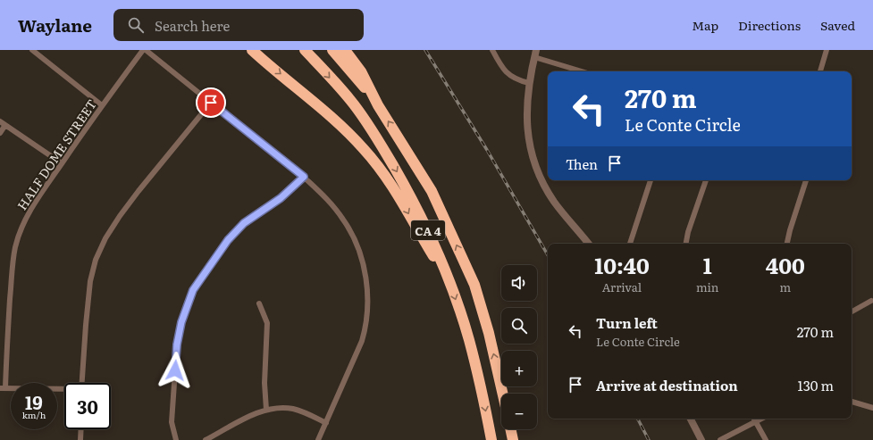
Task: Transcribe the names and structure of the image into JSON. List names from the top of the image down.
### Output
{
  "streets": {
    "highway": ["CA 4"],
    "street": ["HALF DOME STREET"]
  },
  "page": {
    "header": "Waylane",
    "search": "Search here",
    "nav": ["Map", "Directions", "Saved"],
    "turn": ["270 m", "Le Conte Circle"],
    "then": "Then",
    "eta": [
      "10:40",
      "Arrival",
      "1",
      "min",
      "400",
      "m"
    ],
    "map_buttons": ["+", "−"],
    "list": [
      {
        "name": "Turn left",
        "note": "Le Conte Circle",
        "value": "270 m"
      },
      {
        "name": "Arrive at destination",
        "value": "130 m"
      }
    ],
    "speed": "19 km/h",
    "limit": "30"
  }
}
